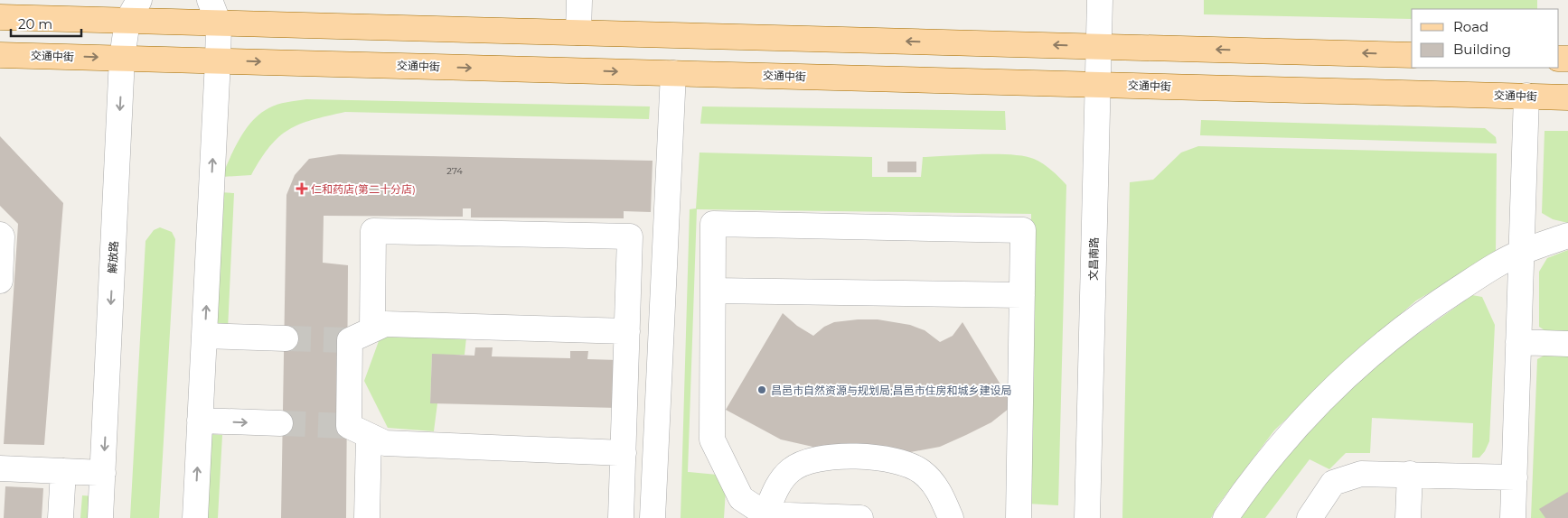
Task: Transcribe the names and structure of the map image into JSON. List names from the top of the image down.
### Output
{
  "streets": {
    "main road": ["交通中街"],
    "street": ["解放路", "文昌南路"]
  },
  "crossings": [
    ["交通中街", "解放路"],
    ["交通中街", "文昌南路"]
  ],
  "places": {
    "health": ["仁和药店(第二十分店)"],
    "other": ["昌邑市自然资源与规划局;昌邑市住房和城乡建设局"]
  },
  "house_numbers": ["274"],
  "legend": ["Road", "Building"],
  "scale_bar": "20 m"
}
